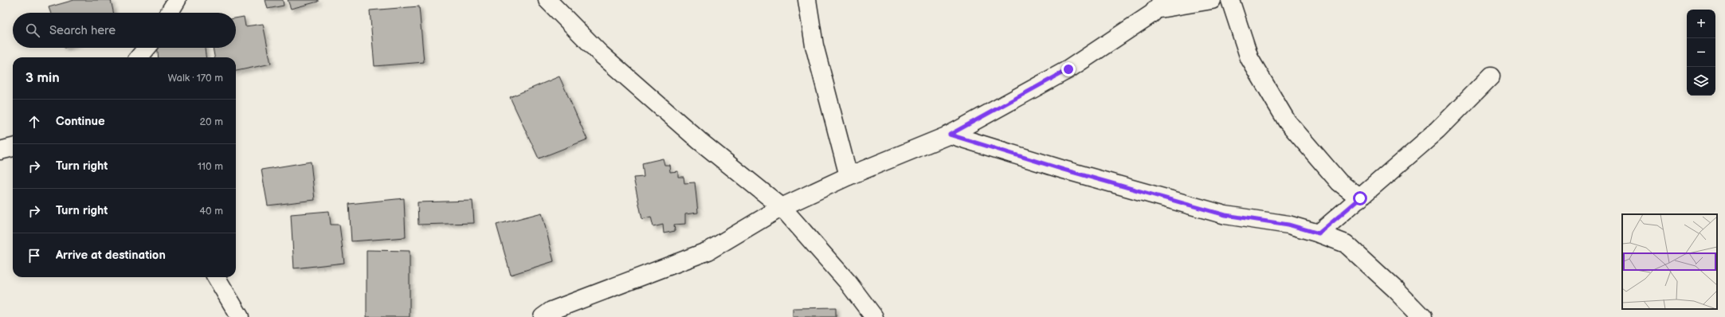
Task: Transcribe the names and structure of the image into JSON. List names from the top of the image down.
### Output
{
  "page": {
    "map_buttons": ["+", "−"],
    "search": "Search here",
    "heading": ["3 min", "Walk · 170 m"],
    "list": [
      ["Continue", "20 m"],
      ["Turn right", "110 m"],
      ["Turn right", "40 m"],
      "Arrive at destination"
    ]
  }
}
